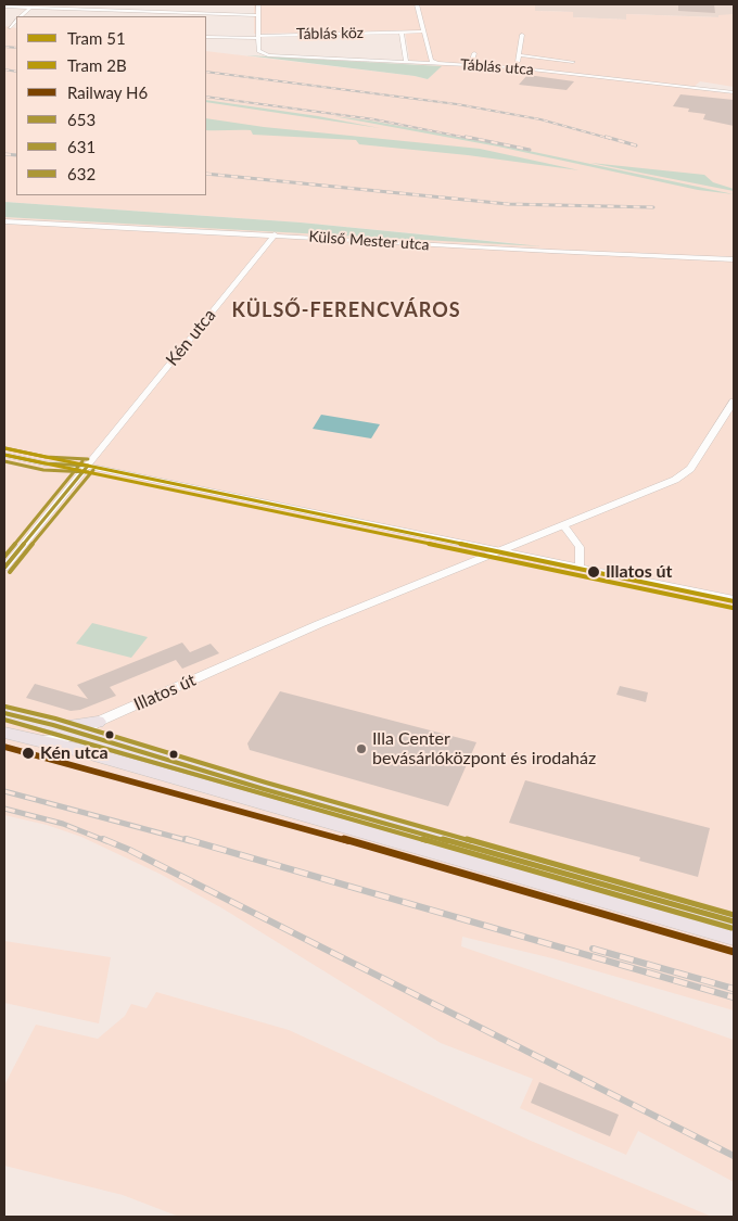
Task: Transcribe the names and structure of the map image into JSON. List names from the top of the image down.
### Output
{
  "streets": {
    "street": [
      "Táblás köz",
      "Táblás utca",
      "Külső Mester utca",
      "Kén utca",
      "Illatos út"
    ]
  },
  "crossings": [
    ["Külső Mester utca", "Kén utca"]
  ],
  "districts": ["KÜLSŐ-FERENCVÁROS"],
  "places": ["Illatos út", "Illa Center bevásárlóközpont és irodaház", "Kén utca"],
  "lines": [
    "tram line 51",
    "transit line 632",
    "tram line 2B",
    "transit line 653",
    "transit line 631",
    "rail line H6"
  ],
  "legend": [
    "Tram 51",
    "Tram 2B",
    "Railway H6",
    "653",
    "631",
    "632"
  ]
}
